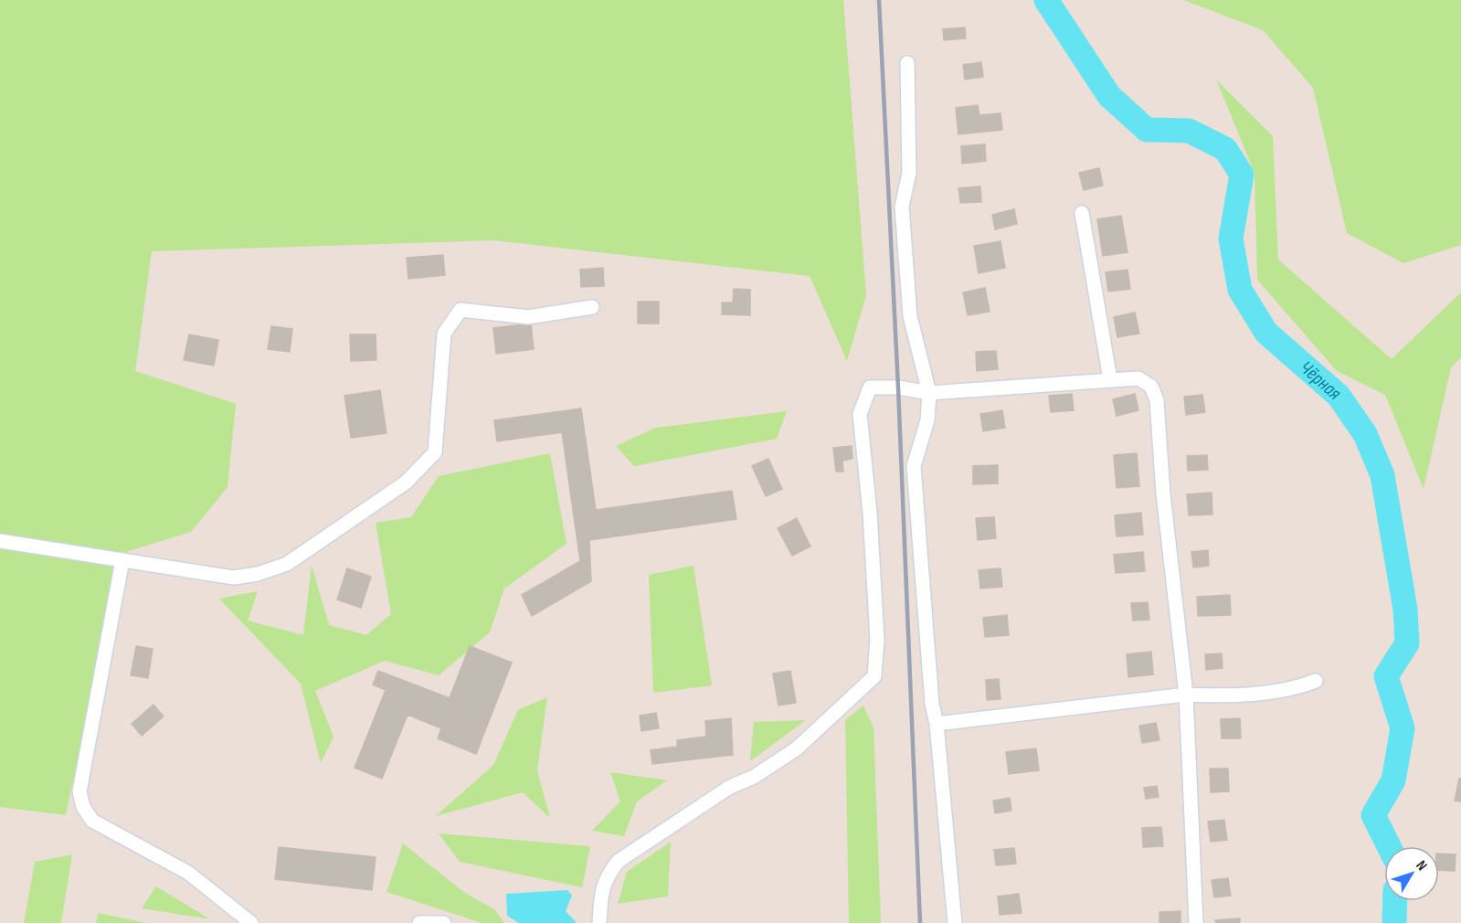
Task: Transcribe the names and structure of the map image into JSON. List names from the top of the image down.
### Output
{
  "water": ["Чёрная"],
  "north": "top right"
}
